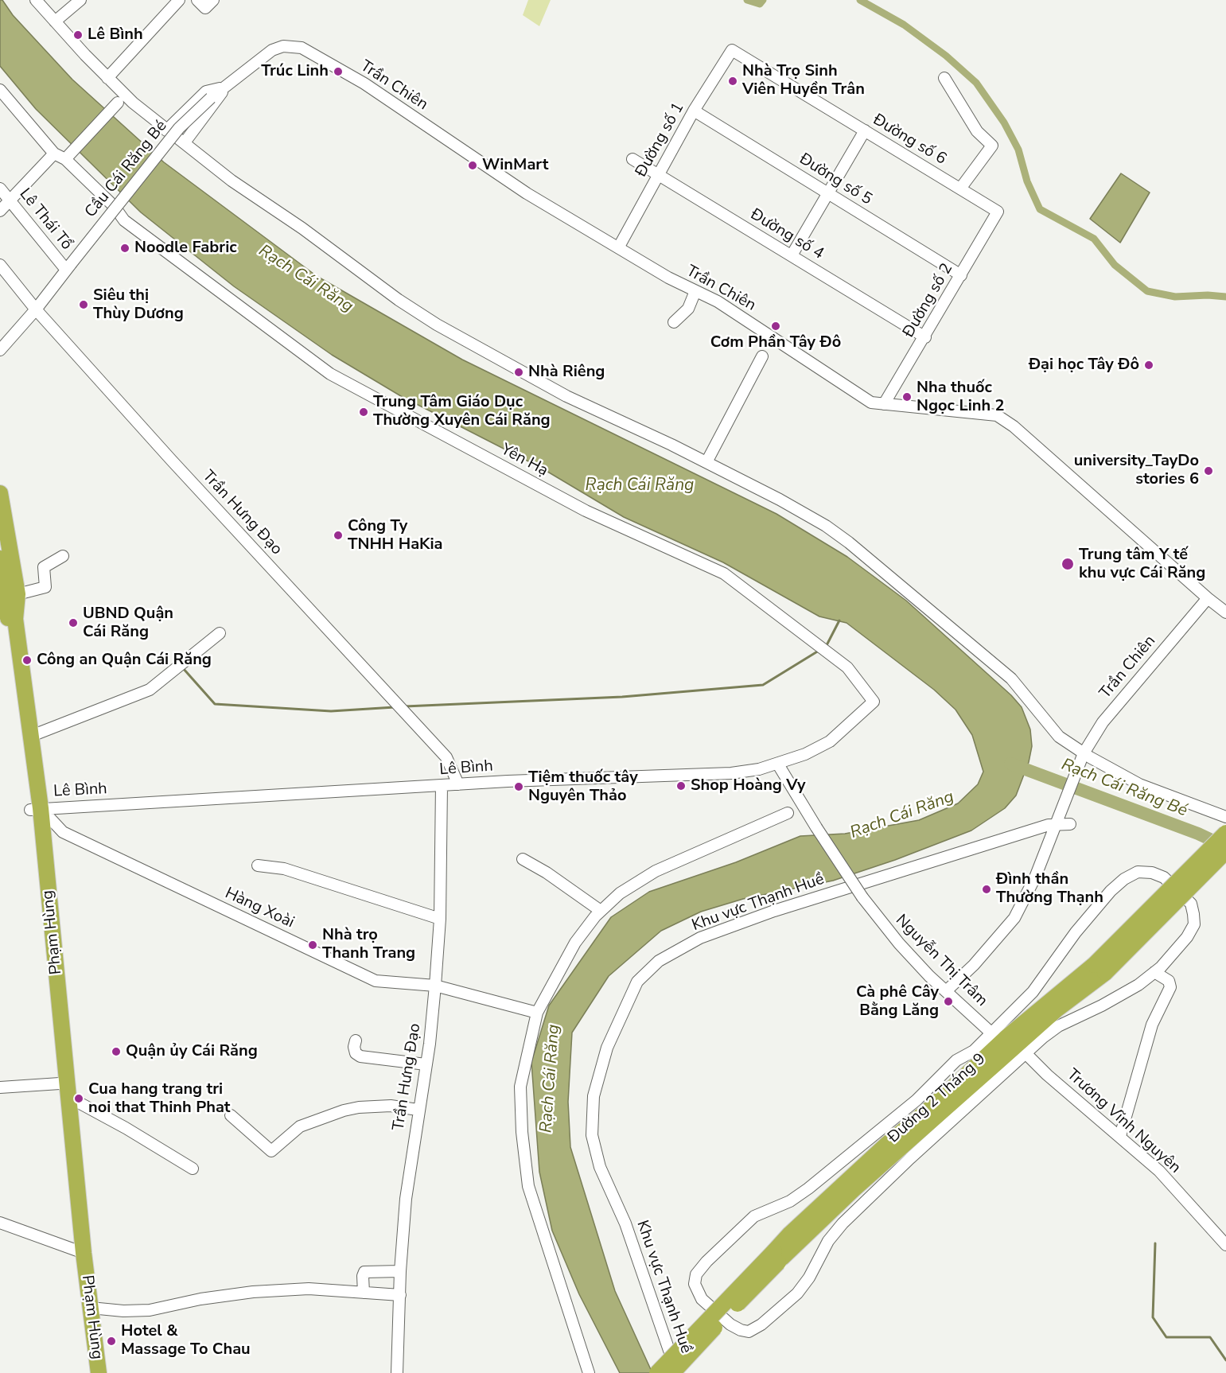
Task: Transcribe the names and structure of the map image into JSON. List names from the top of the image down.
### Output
{
  "streets": {
    "highway": ["Phạm Hùng", "Đường 2 Tháng 9"],
    "street": [
      "Trần Chiên",
      "Đường số 1",
      "Đường số 6",
      "Cầu Cái Răng Bé",
      "Đường số 5",
      "Lê Thái Tổ",
      "Đường số 4",
      "Đường số 2",
      "Yên Hạ",
      "Trần Hưng Đạo",
      "Lê Bình",
      "Khu vực Thạnh Huề",
      "Hàng Xoài",
      "Nguyễn Thị Trâm",
      "Trương Vĩnh Nguyên"
    ]
  },
  "crossings": [
    ["Trần Chiên", "Đường số 1"],
    ["Trần Chiên", "Cầu Cái Răng Bé"],
    ["Trần Chiên", "Đường số 2"],
    ["Trần Chiên", "Khu vực Thạnh Huề"],
    ["Trần Chiên", "Nguyễn Thị Trâm"],
    ["Đường số 1", "Đường số 6"],
    ["Đường số 1", "Đường số 5"],
    ["Đường số 1", "Đường số 4"],
    ["Đường số 6", "Đường số 2"],
    ["Cầu Cái Răng Bé", "Lê Thái Tổ"],
    ["Cầu Cái Răng Bé", "Trần Hưng Đạo"],
    ["Đường số 5", "Đường số 2"],
    ["Đường số 4", "Đường số 2"],
    ["Yên Hạ", "Lê Bình"],
    ["Trần Hưng Đạo", "Lê Bình"],
    ["Trần Hưng Đạo", "Hàng Xoài"],
    ["Lê Bình", "Hàng Xoài"],
    ["Lê Bình", "Phạm Hùng"],
    ["Lê Bình", "Nguyễn Thị Trâm"],
    ["Khu vực Thạnh Huề", "Đường 2 Tháng 9"],
    ["Hàng Xoài", "Phạm Hùng"],
    ["Nguyễn Thị Trâm", "Đường 2 Tháng 9"],
    ["Nguyễn Thị Trâm", "Trương Vĩnh Nguyên"],
    ["Đường 2 Tháng 9", "Trương Vĩnh Nguyên"]
  ],
  "water": ["Rạch Cái Răng", "Rạch Cái Răng Bé"],
  "places": [
    "Lê Bình",
    "Trúc Linh",
    "Nhà Trọ Sinh Viên Huyền Trân",
    "WinMart",
    "Noodle Fabric",
    "Siêu thị Thùy Dương",
    "Cơm Phần Tây Đô",
    "Đại học Tây Đô",
    "Nhà Riêng",
    "Nha thuốc Ngọc Linh 2",
    "Trung Tâm Giáo Dục Thường Xuyên Cái Răng",
    "university_TayDo stories 6",
    "Công Ty TNHH HaKia",
    "Trung tâm Y tế khu vực Cái Răng",
    "UBND Quận Cái Răng",
    "Công an Quận Cái Răng",
    "Shop Hoàng Vy",
    "Tiệm thuốc tây Nguyên Thảo",
    "Đình thần Thường Thạnh",
    "Nhà trọ Thanh Trang",
    "Cà phê Cây Bằng Lăng",
    "Quận ủy Cái Răng",
    "Cua hang trang tri noi that Thinh Phat",
    "Hotel & Massage To Chau"
  ]
}
